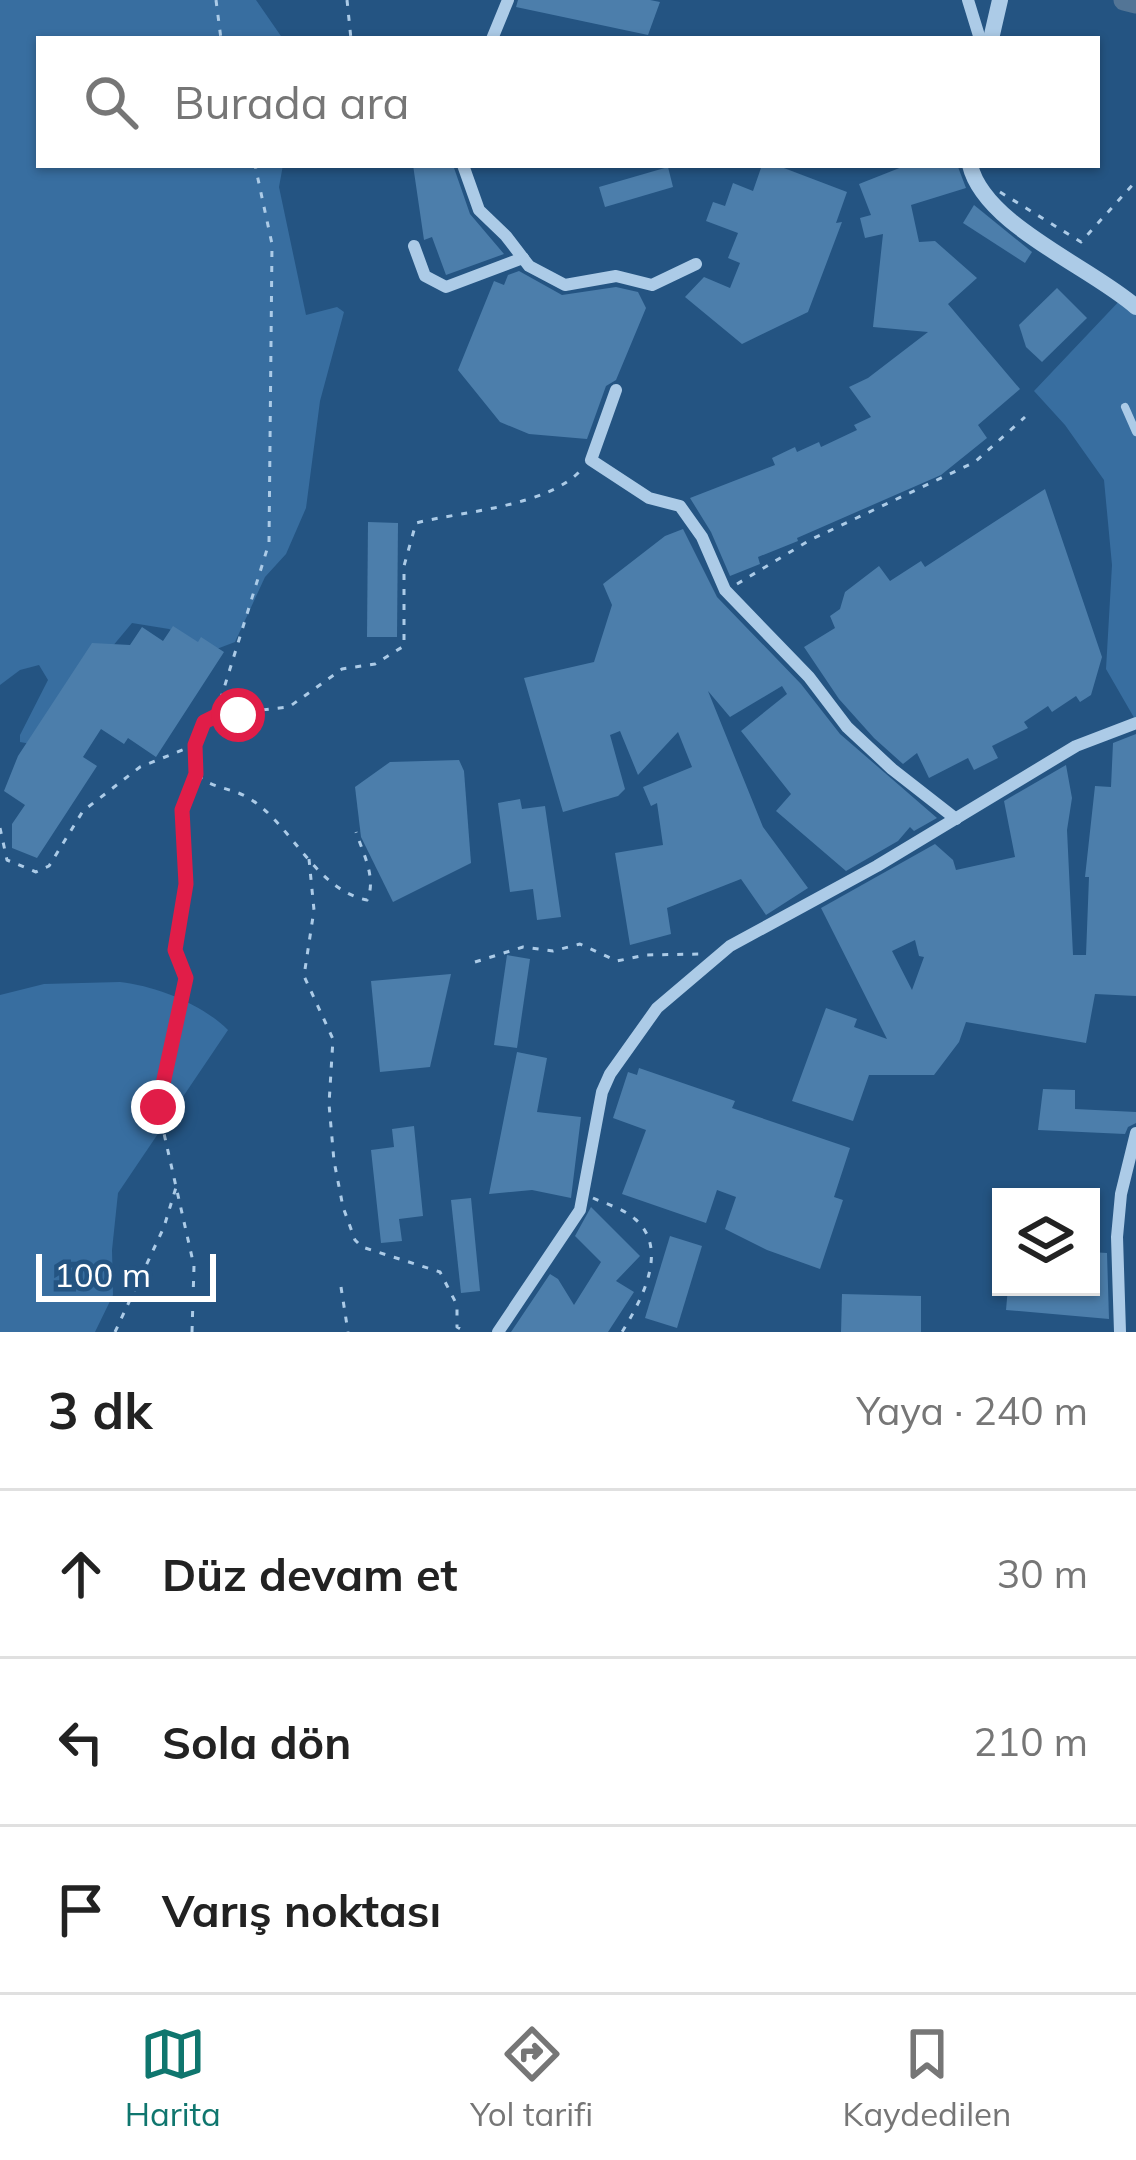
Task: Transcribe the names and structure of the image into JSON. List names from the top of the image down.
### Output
{
  "scale_bar": "100 m",
  "page": {
    "search": "Burada ara",
    "scale": "100 m",
    "heading": ["3 dk", "Yaya · 240 m"],
    "list": [
      ["Düz devam et", "30 m"],
      ["Sola dön", "210 m"],
      "Varış noktası"
    ],
    "nav": ["Harita", "Yol tarifi", "Kaydedilen"]
  }
}
